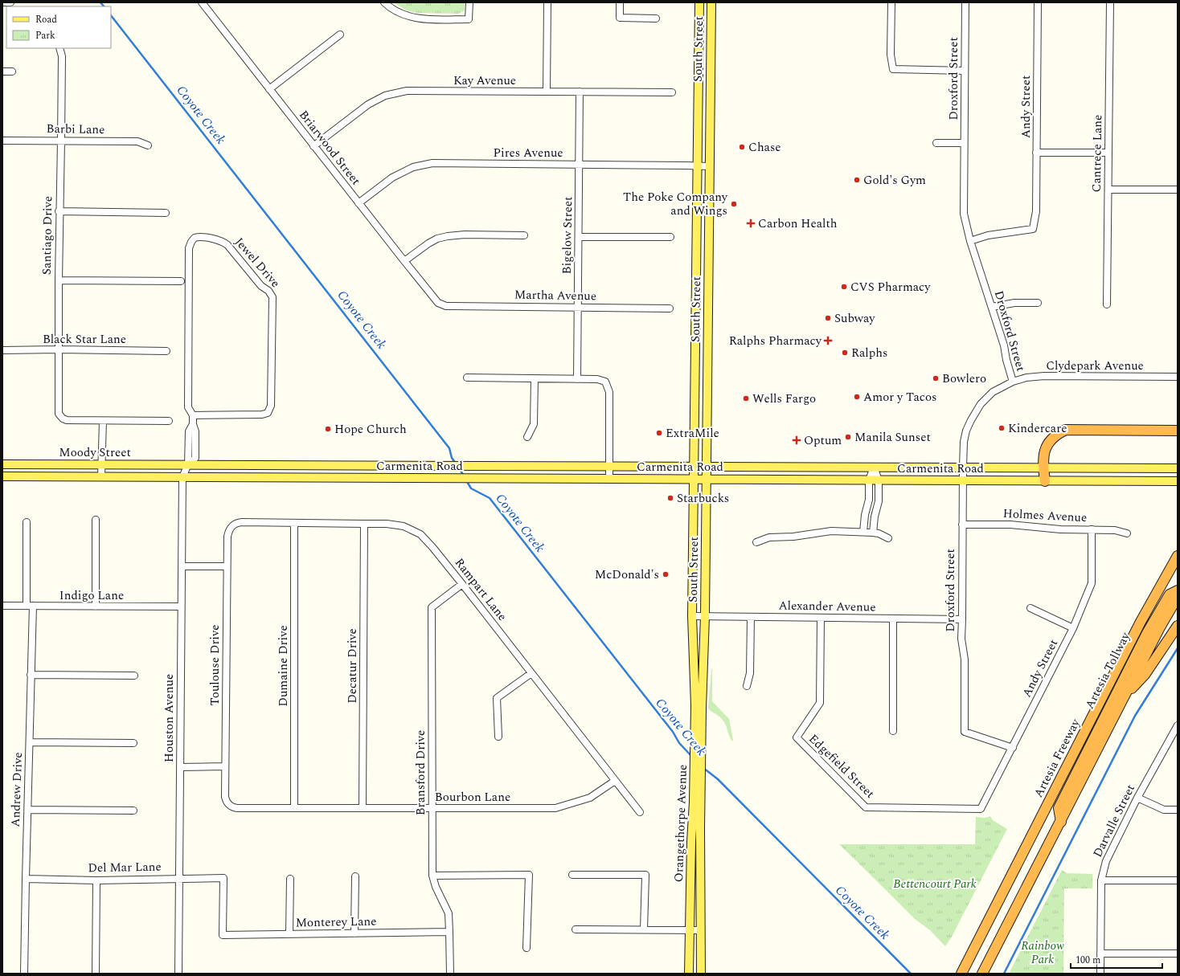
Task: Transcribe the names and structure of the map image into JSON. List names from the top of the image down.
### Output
{
  "streets": {
    "highway": ["Artesia Tollway", "Artesia Freeway"],
    "main road": [
      "South Street",
      "Moody Street",
      "Carmenita Road",
      "Orangethorpe Avenue"
    ],
    "street": [
      "Droxford Street",
      "Kay Avenue",
      "Andy Street",
      "Barbi Lane",
      "Briarwood Street",
      "Pires Avenue",
      "Cantrece Lane",
      "Santiago Drive",
      "Bigelow Street",
      "Jewel Drive",
      "Martha Avenue",
      "Black Star Lane",
      "Clydepark Avenue",
      "Holmes Avenue",
      "Rampart Lane",
      "Indigo Lane",
      "Alexander Avenue",
      "Toulouse Drive",
      "Dumaine Drive",
      "Decatur Drive",
      "Houston Avenue",
      "Edgefield Street",
      "Bransford Drive",
      "Andrew Drive",
      "Bourbon Lane",
      "Darvalle Street",
      "Del Mar Lane",
      "Monterey Lane"
    ]
  },
  "crossings": [
    ["South Street", "Pires Avenue"],
    ["South Street", "Carmenita Road"],
    ["South Street", "Alexander Avenue"],
    ["South Street", "Orangethorpe Avenue"],
    ["Droxford Street", "Andy Street"],
    ["Droxford Street", "Clydepark Avenue"],
    ["Droxford Street", "Carmenita Road"],
    ["Droxford Street", "Holmes Avenue"],
    ["Droxford Street", "Alexander Avenue"],
    ["Kay Avenue", "Briarwood Street"],
    ["Kay Avenue", "Bigelow Street"],
    ["Andy Street", "Holmes Avenue"],
    ["Andy Street", "Edgefield Street"],
    ["Barbi Lane", "Santiago Drive"],
    ["Briarwood Street", "Pires Avenue"],
    ["Briarwood Street", "Martha Avenue"],
    ["Pires Avenue", "Bigelow Street"],
    ["Santiago Drive", "Black Star Lane"],
    ["Bigelow Street", "Martha Avenue"],
    ["Jewel Drive", "Moody Street"],
    ["Jewel Drive", "Carmenita Road"],
    ["Jewel Drive", "Houston Avenue"],
    ["Moody Street", "Carmenita Road"],
    ["Moody Street", "Houston Avenue"],
    ["Carmenita Road", "Houston Avenue"],
    ["Rampart Lane", "Toulouse Drive"],
    ["Rampart Lane", "Dumaine Drive"],
    ["Rampart Lane", "Decatur Drive"],
    ["Rampart Lane", "Bransford Drive"],
    ["Rampart Lane", "Bourbon Lane"],
    ["Indigo Lane", "Houston Avenue"],
    ["Indigo Lane", "Andrew Drive"],
    ["Alexander Avenue", "Edgefield Street"],
    ["Alexander Avenue", "Orangethorpe Avenue"],
    ["Toulouse Drive", "Bourbon Lane"],
    ["Dumaine Drive", "Bourbon Lane"],
    ["Decatur Drive", "Bourbon Lane"],
    ["Artesia Tollway", "Artesia Freeway"],
    ["Houston Avenue", "Del Mar Lane"],
    ["Bransford Drive", "Bourbon Lane"],
    ["Bransford Drive", "Monterey Lane"],
    ["Andrew Drive", "Del Mar Lane"],
    ["Del Mar Lane", "Monterey Lane"]
  ],
  "water": ["Coyote Creek"],
  "parks": ["Bettencourt Park", "Rainbow Park"],
  "places": {
    "other": [
      "Chase",
      "Gold's Gym",
      "The Poke Company and Wings",
      "CVS Pharmacy",
      "Subway",
      "Ralphs",
      "Bowlero",
      "Amor y Tacos",
      "Wells Fargo",
      "Kindercare",
      "Hope Church",
      "ExtraMile",
      "Manila Sunset",
      "Starbucks",
      "McDonald's"
    ],
    "health": ["Carbon Health", "Ralphs Pharmacy", "Optum"]
  },
  "legend": ["Road", "Park"],
  "scale_bar": "100 m"
}
